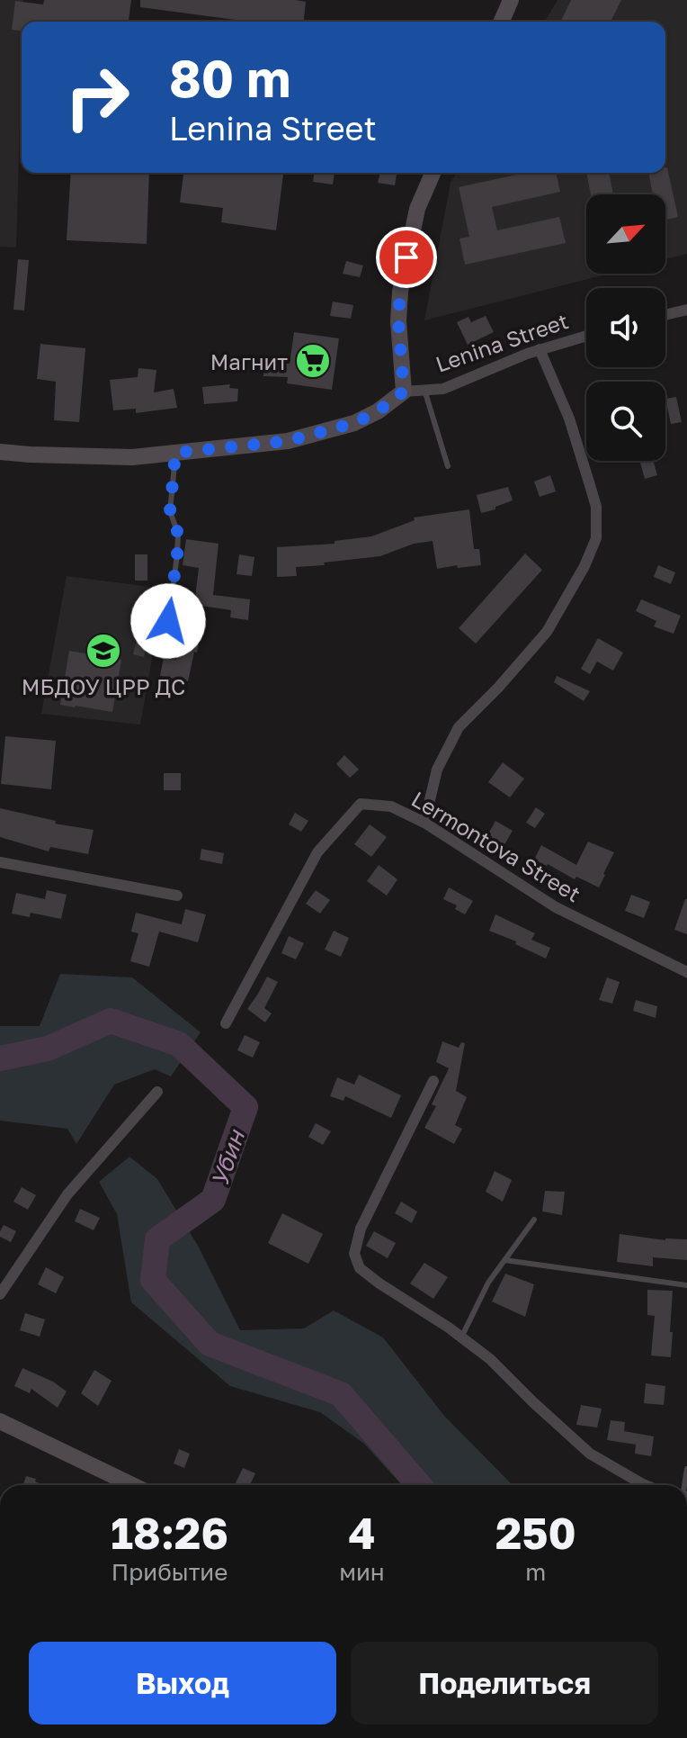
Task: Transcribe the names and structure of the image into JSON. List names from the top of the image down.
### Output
{
  "streets": {
    "street": ["Lenina Street", "Lermontova Street"]
  },
  "water": ["Убин"],
  "places": {
    "supermarket": ["Магнит"],
    "school or university": ["МБДОУ ЦРР ДС"]
  },
  "north": "top right",
  "page": {
    "turn": ["80 m", "Lenina Street"],
    "eta": [
      "18:26",
      "Прибытие",
      "4",
      "мин",
      "250",
      "m"
    ],
    "buttons": ["Выход", "Поделиться"]
  }
}
